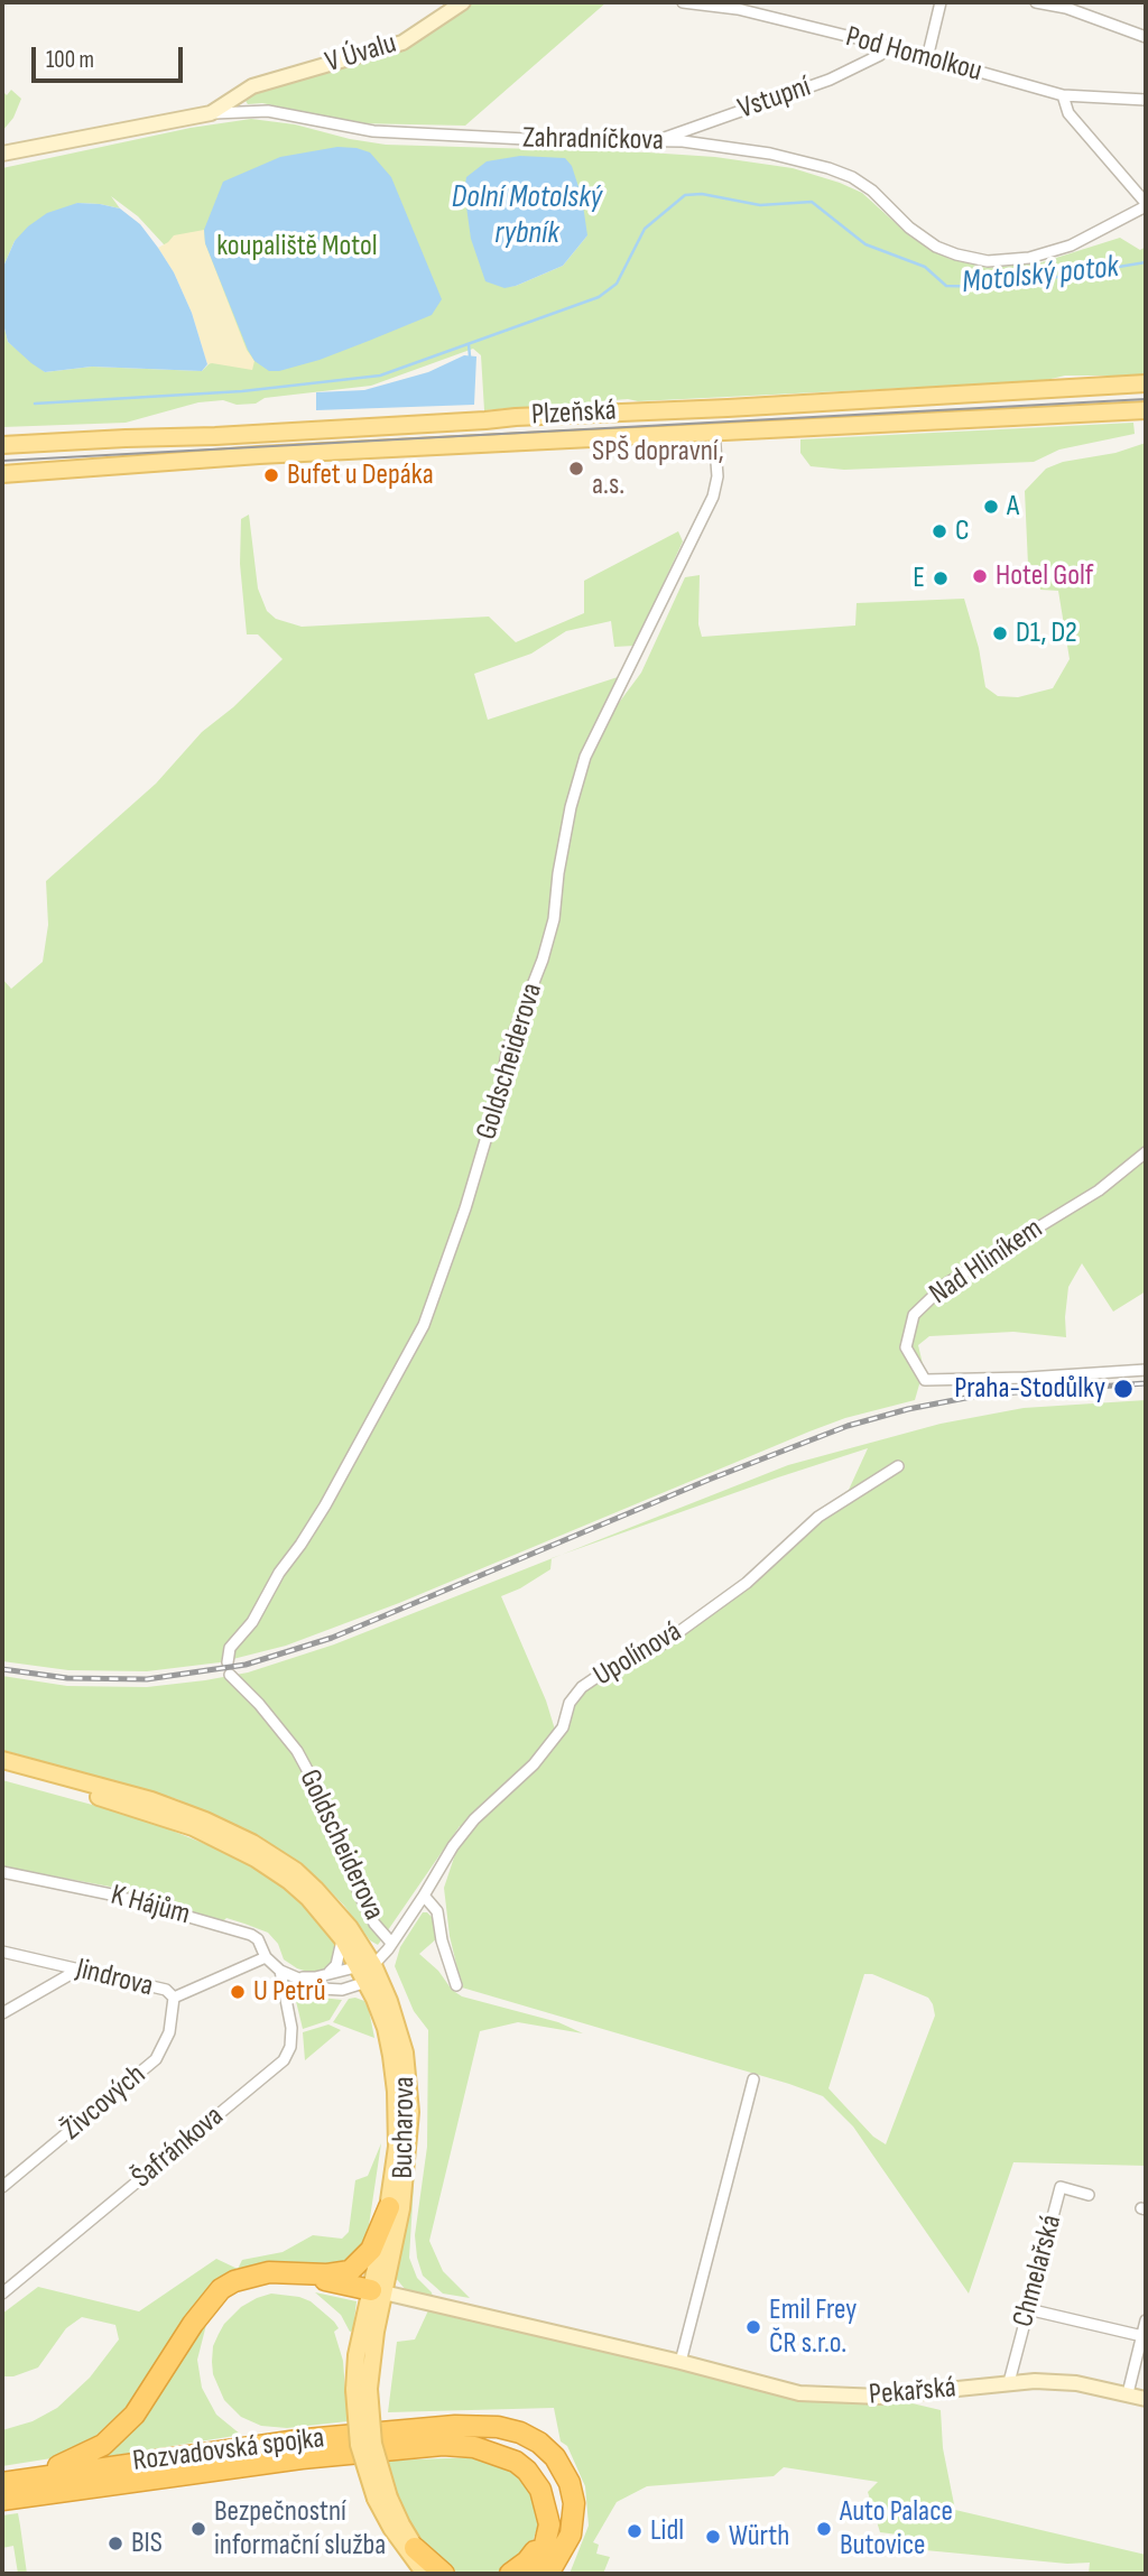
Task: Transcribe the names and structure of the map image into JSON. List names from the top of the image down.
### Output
{
  "streets": {
    "highway": ["Rozvadovská spojka"],
    "main road": ["Plzeňská", "Bucharova"],
    "street": [
      "V Úvalu",
      "Pod Homolkou",
      "Vstupní",
      "Zahradníčkova",
      "Goldscheiderova",
      "Nad Hliníkem",
      "Upolínová",
      "K Hájům",
      "Jindrova",
      "Živcových",
      "Šafránkova",
      "Chmelařská",
      "Pekařská"
    ]
  },
  "crossings": [
    ["V Úvalu", "Zahradníčkova"],
    ["Pod Homolkou", "Vstupní"],
    ["Vstupní", "Zahradníčkova"],
    ["Plzeňská", "Goldscheiderova"],
    ["Goldscheiderova", "Upolínová"],
    ["Upolínová", "Bucharova"],
    ["K Hájům", "Jindrova"],
    ["K Hájům", "Šafránkova"],
    ["Jindrova", "Živcových"],
    ["Bucharova", "Pekařská"],
    ["Chmelařská", "Pekařská"]
  ],
  "water": ["Dolní Motolský rybník", "Motolský potok"],
  "parks": ["koupaliště Motol"],
  "places": [
    "SPŠ dopravní, a.s.",
    "Bufet u Depáka",
    "A",
    "C",
    "Hotel Golf",
    "E",
    "D1, D2",
    "Praha-Stodůlky",
    "U Petrů",
    "Emil Frey ČR s.r.o.",
    "Bezpečnostní informační služba",
    "Auto Palace Butovice",
    "Lidl",
    "Würth",
    "BIS"
  ],
  "scale_bar": "100 m"
}
